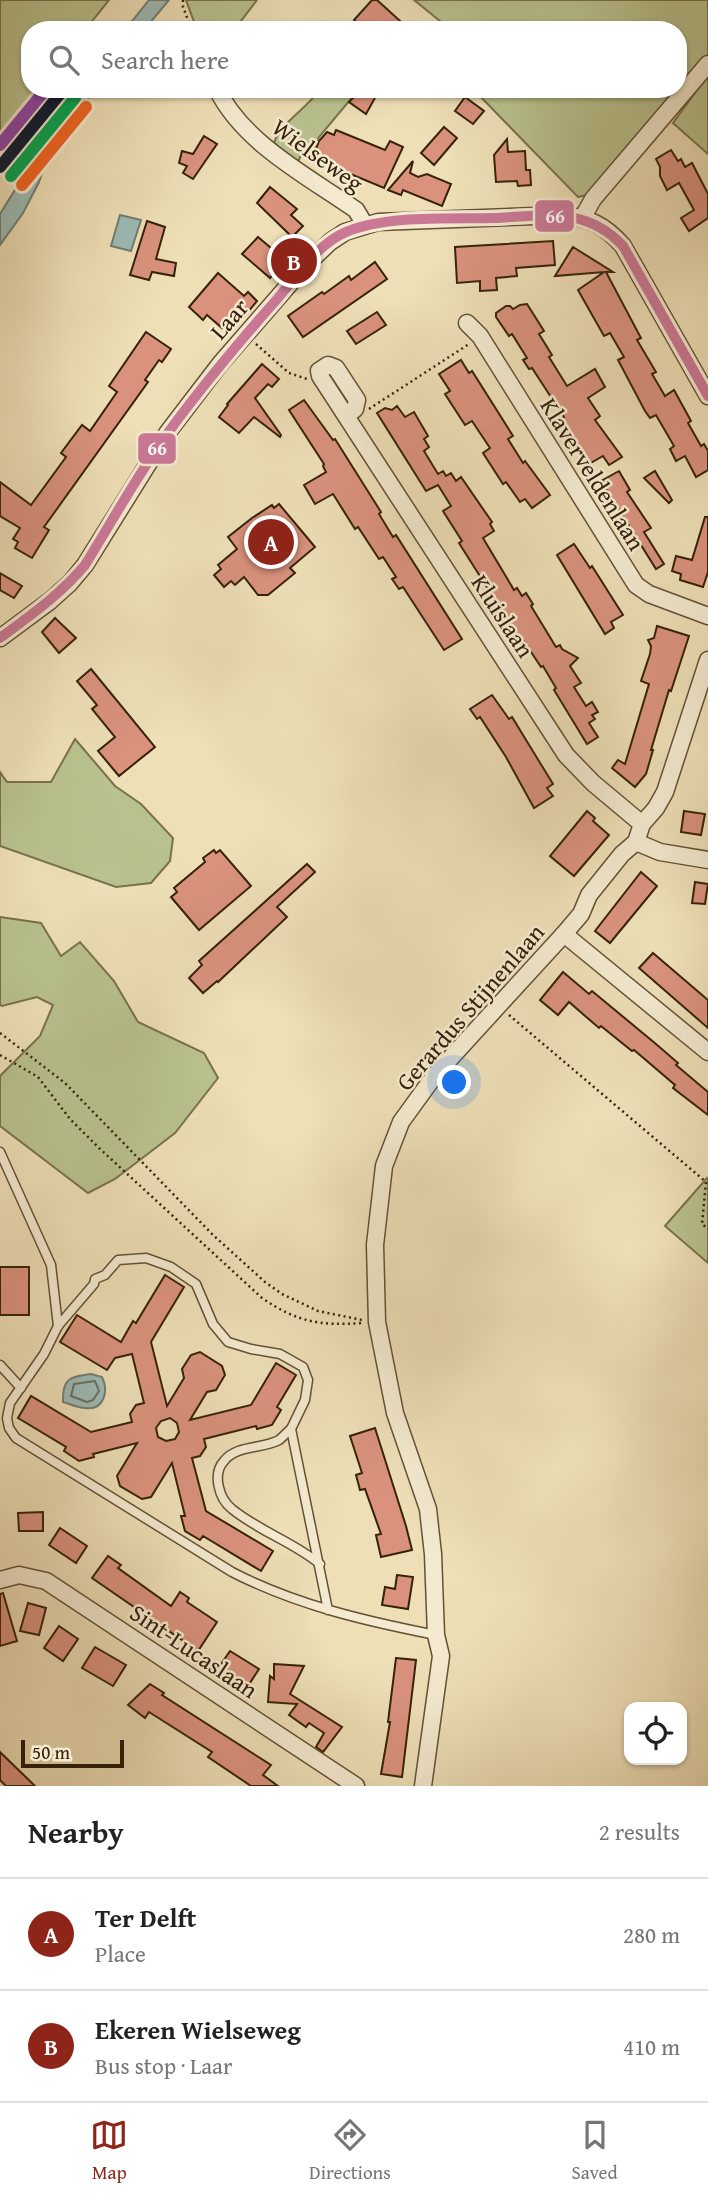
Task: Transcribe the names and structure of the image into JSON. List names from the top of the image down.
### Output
{
  "streets": {
    "street": [
      "Wielseweg",
      "Laar",
      "Klaverveldenlaan",
      "Kluislaan",
      "Gerardus Stijnenlaan",
      "Sint-Lucaslaan"
    ]
  },
  "crossings": [
    ["Wielseweg", "Laar"],
    ["Kluislaan", "Gerardus Stijnenlaan"]
  ],
  "lines": ["transit line 66"],
  "scale_bar": "50 m",
  "page": {
    "search": "Search here",
    "pins": ["B", "A"],
    "scale": "50 m",
    "heading": ["Nearby", "2 results"],
    "list": [
      {
        "mark": "A",
        "name": "Ter Delft",
        "note": "Place",
        "value": "280 m"
      },
      {
        "mark": "B",
        "name": "Ekeren Wielseweg",
        "note": "Bus stop · Laar",
        "value": "410 m"
      }
    ],
    "nav": ["Map", "Directions", "Saved"]
  }
}
